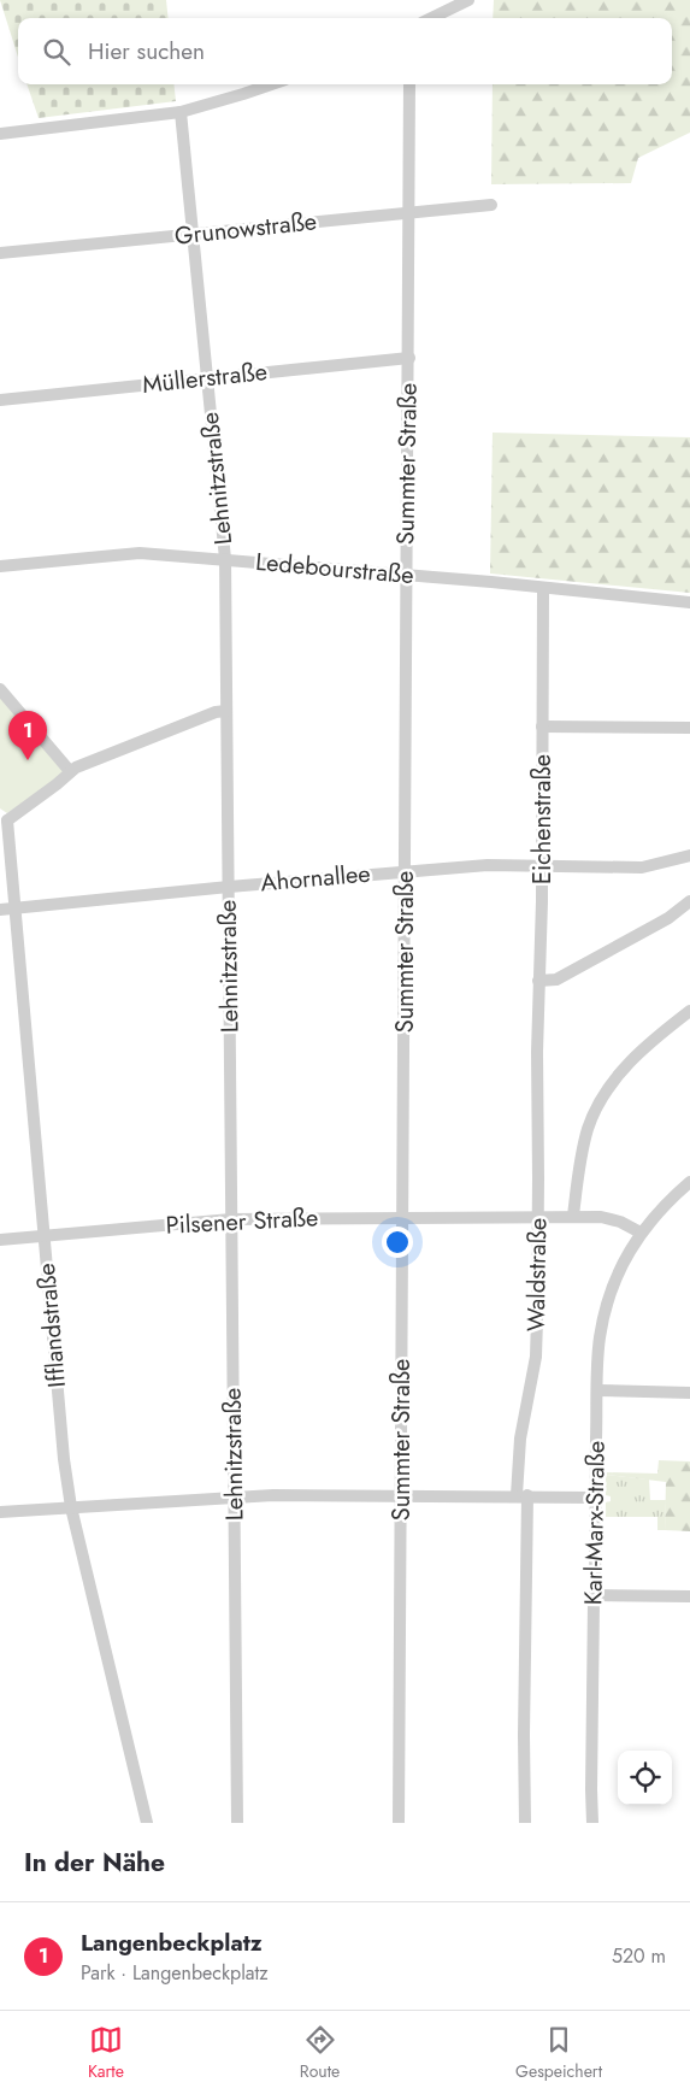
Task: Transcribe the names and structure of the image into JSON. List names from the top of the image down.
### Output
{
  "streets": {
    "street": [
      "Grunowstraße",
      "Müllerstraße",
      "Summter Straße",
      "Lehnitzstraße",
      "Ledebourstraße",
      "Eichenstraße",
      "Ahornallee",
      "Pilsener Straße",
      "Waldstraße",
      "Ifflandstraße",
      "Karl-Marx-Straße"
    ]
  },
  "crossings": [
    ["Grunowstraße", "Summter Straße"],
    ["Grunowstraße", "Lehnitzstraße"],
    ["Müllerstraße", "Summter Straße"],
    ["Müllerstraße", "Lehnitzstraße"],
    ["Summter Straße", "Ledebourstraße"],
    ["Summter Straße", "Ahornallee"],
    ["Summter Straße", "Pilsener Straße"],
    ["Lehnitzstraße", "Ledebourstraße"],
    ["Lehnitzstraße", "Ahornallee"],
    ["Lehnitzstraße", "Pilsener Straße"],
    ["Ledebourstraße", "Eichenstraße"],
    ["Eichenstraße", "Ahornallee"],
    ["Eichenstraße", "Waldstraße"],
    ["Ahornallee", "Ifflandstraße"],
    ["Pilsener Straße", "Waldstraße"],
    ["Pilsener Straße", "Ifflandstraße"],
    ["Pilsener Straße", "Karl-Marx-Straße"]
  ],
  "page": {
    "search": "Hier suchen",
    "pins": "1",
    "heading": "In der Nähe",
    "list": [
      {
        "mark": "1",
        "name": "Langenbeckplatz",
        "note": "Park · Langenbeckplatz",
        "value": "520 m"
      }
    ],
    "nav": ["Karte", "Route", "Gespeichert"]
  }
}
